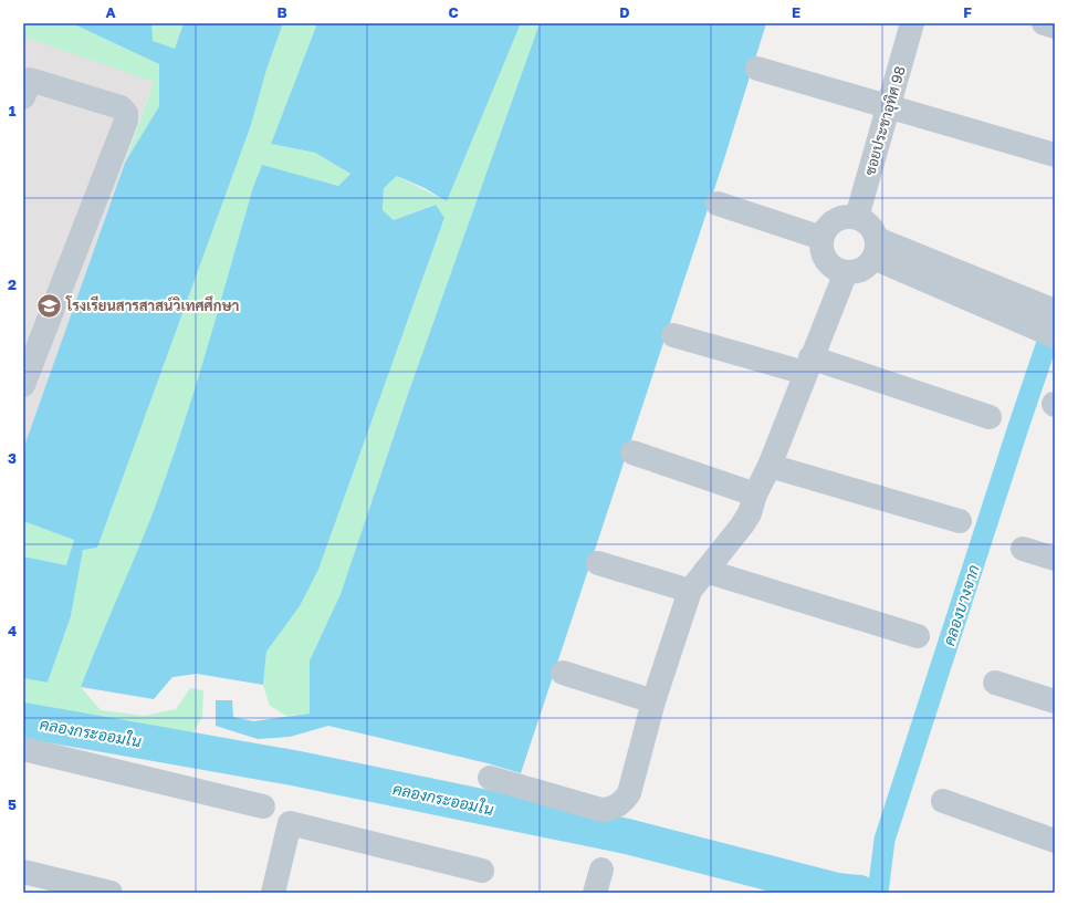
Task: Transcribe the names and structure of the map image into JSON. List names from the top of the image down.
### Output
{
  "streets": {
    "street": ["ซอยประชาอุทิศ 98"]
  },
  "water": ["คลองบางจาก", "คลองกระออมใน"],
  "places": {
    "school or university": ["โรงเรียนสารสาสน์วิเทศศึกษา"]
  },
  "grid": {
    "columns": [
      "A",
      "B",
      "C",
      "D",
      "E",
      "F"
    ],
    "rows": [
      "1",
      "2",
      "3",
      "4",
      "5"
    ]
  }
}
